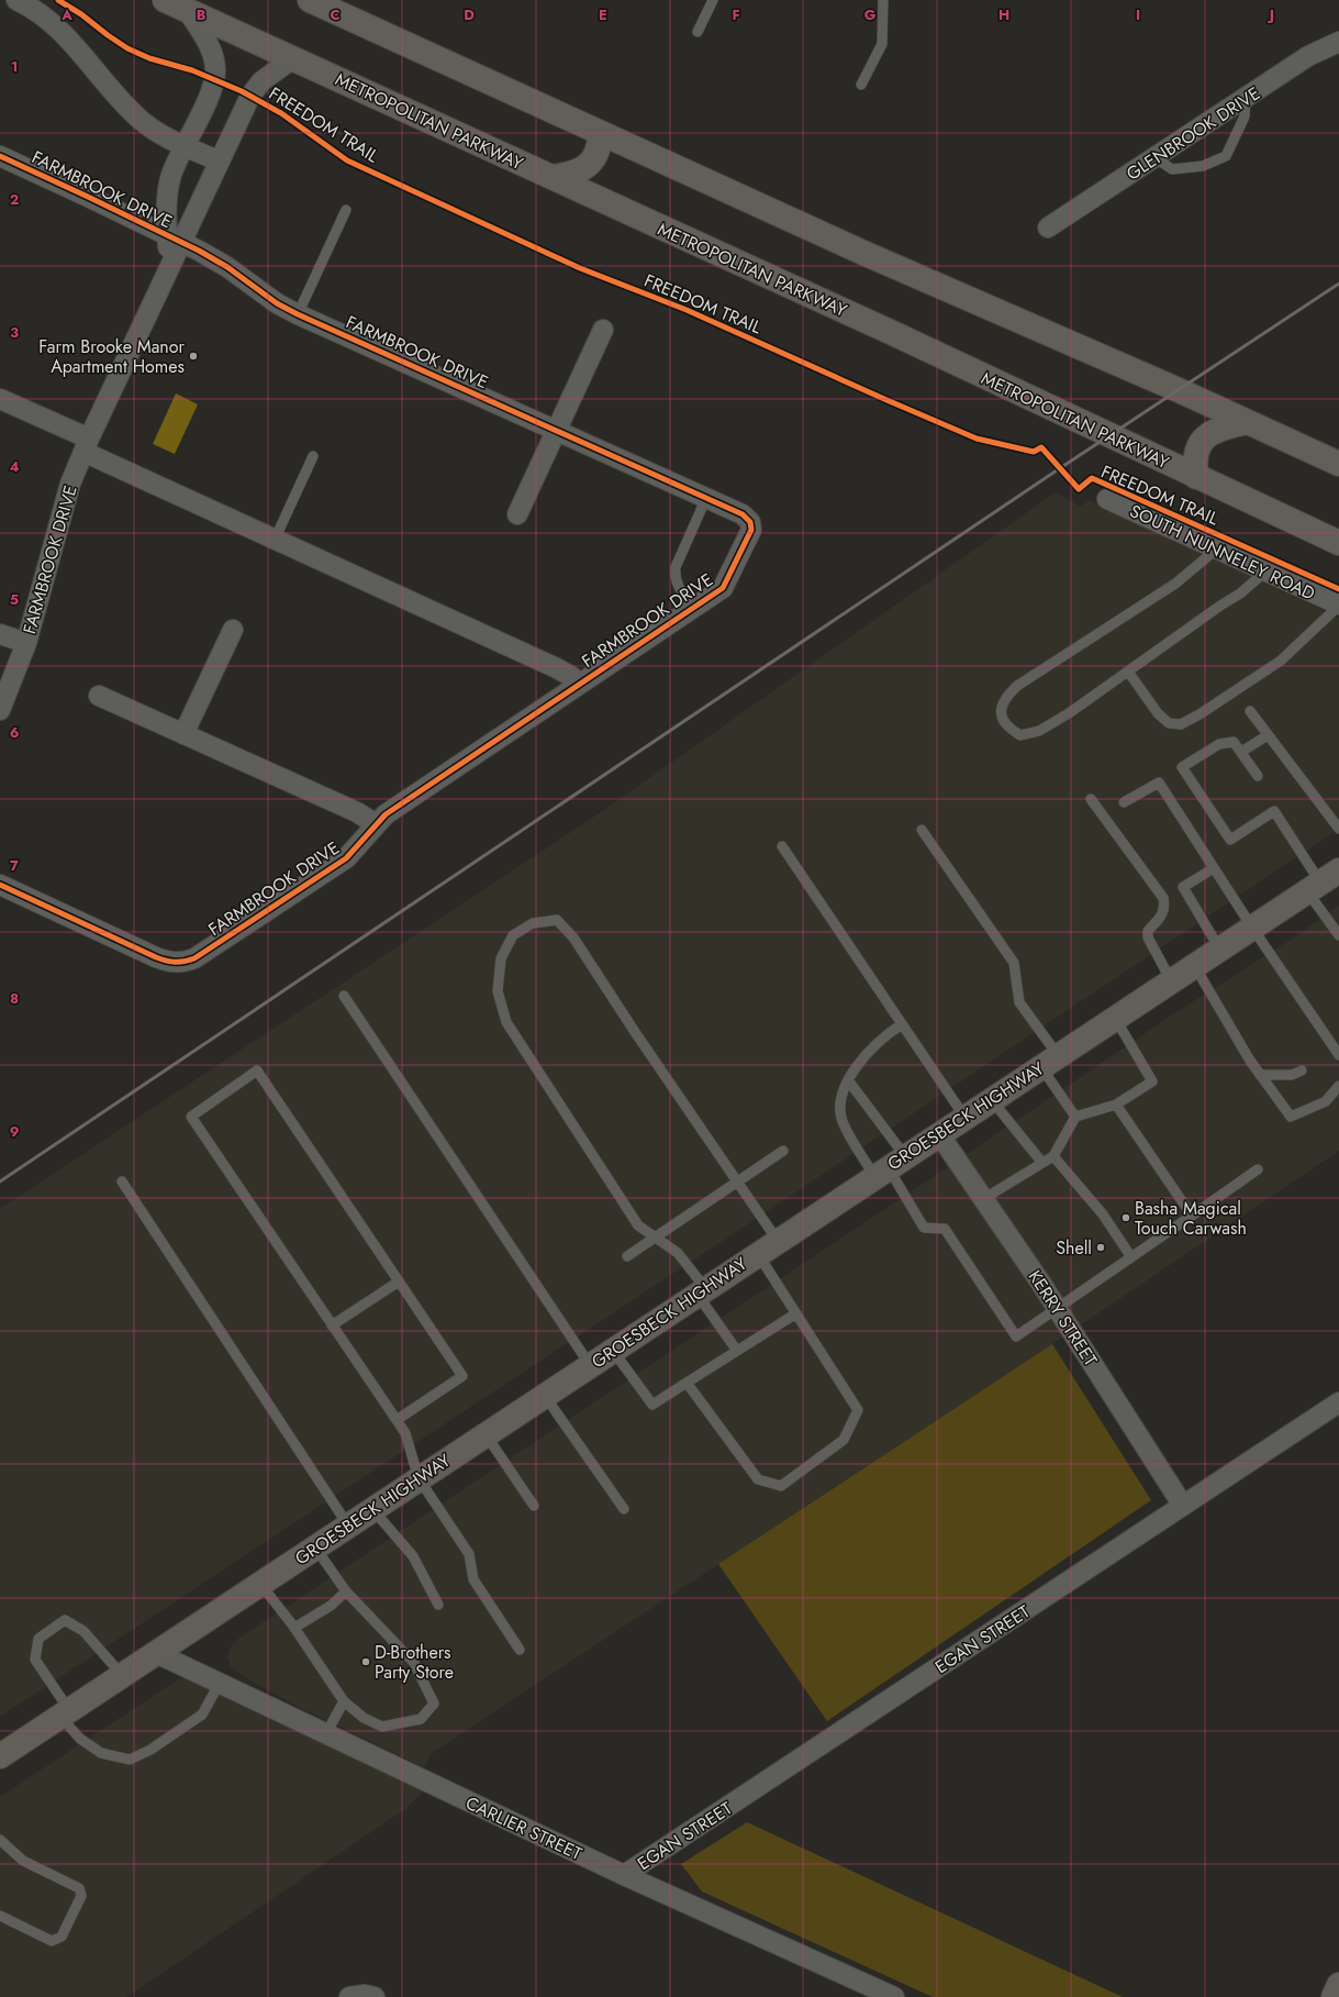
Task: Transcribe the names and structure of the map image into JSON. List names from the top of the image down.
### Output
{
  "streets": {
    "main road": ["METROPOLITAN PARKWAY", "GROESBECK HIGHWAY"],
    "street": [
      "GLENBROOK DRIVE",
      "FARMBROOK DRIVE",
      "SOUTH NUNNELEY ROAD",
      "KERRY STREET",
      "EGAN STREET",
      "CARLIER STREET"
    ],
    "cycle path": ["FREEDOM TRAIL"]
  },
  "crossings": [
    ["METROPOLITAN PARKWAY", "FARMBROOK DRIVE"],
    ["GROESBECK HIGHWAY", "KERRY STREET"],
    ["GROESBECK HIGHWAY", "CARLIER STREET"],
    ["KERRY STREET", "EGAN STREET"],
    ["EGAN STREET", "CARLIER STREET"]
  ],
  "places": [
    "Farm Brooke Manor Apartment Homes",
    "Basha Magical Touch Carwash",
    "Shell",
    "D-Brothers Party Store"
  ],
  "grid": {
    "columns": [
      "A",
      "B",
      "C",
      "D",
      "E",
      "F",
      "G",
      "H",
      "I",
      "J"
    ],
    "rows": [
      "1",
      "2",
      "3",
      "4",
      "5",
      "6",
      "7",
      "8",
      "9"
    ]
  }
}
